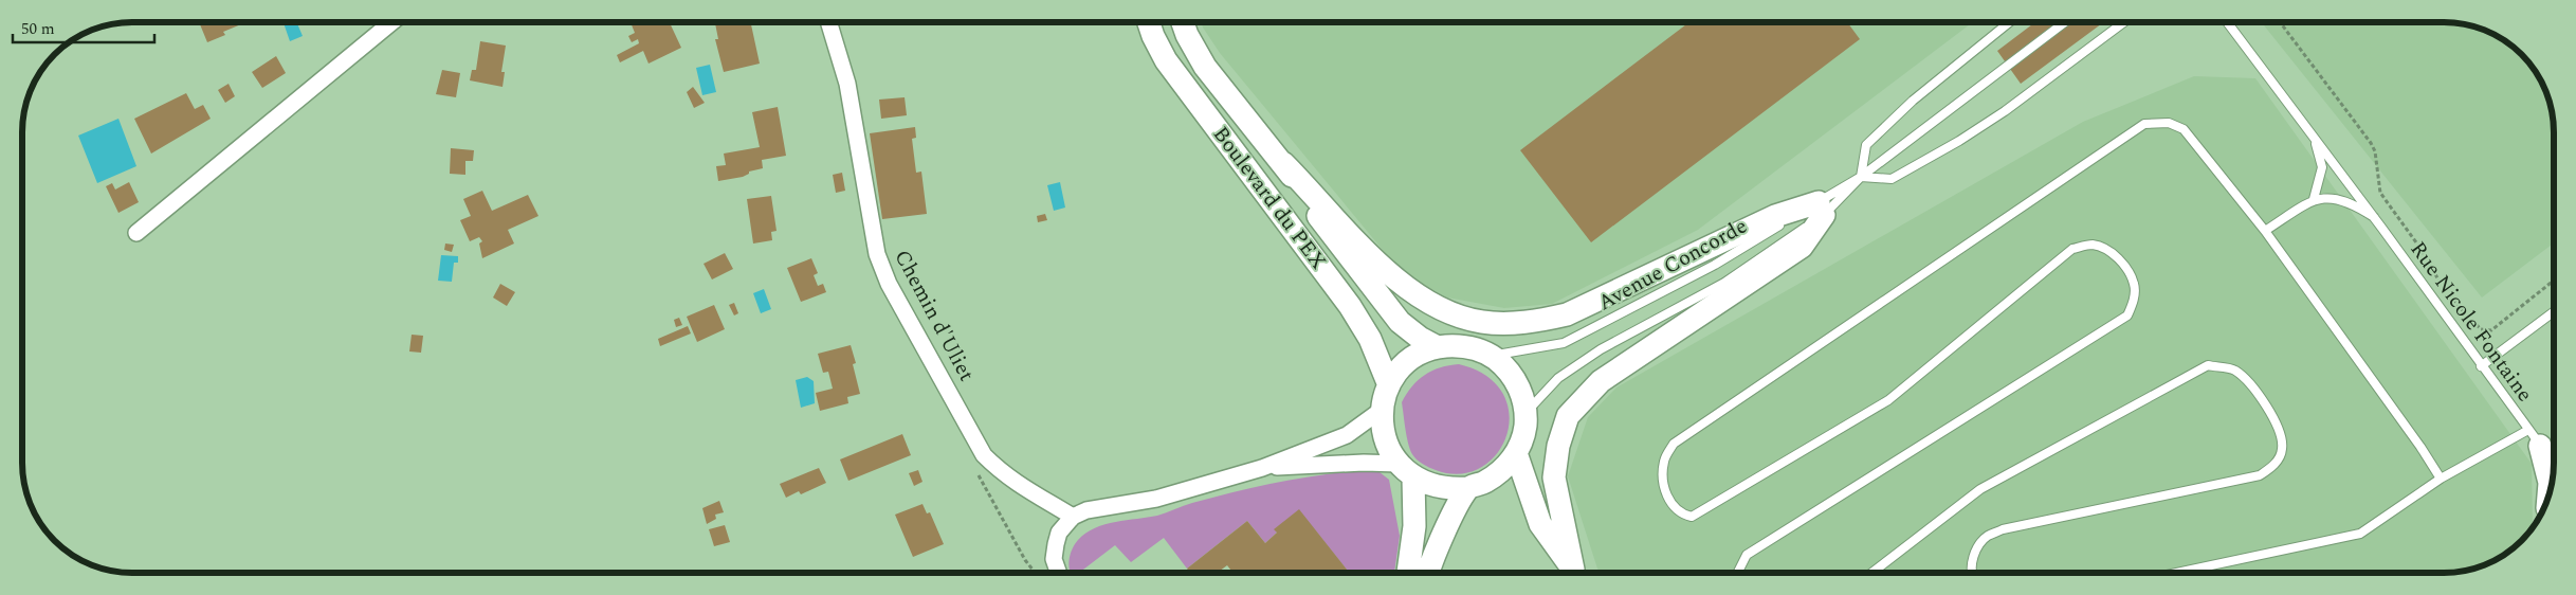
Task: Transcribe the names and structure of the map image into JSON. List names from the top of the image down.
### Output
{
  "streets": {
    "main road": ["Boulevard du PEX"],
    "street": ["Chemin d'Uliet"],
    "lane": ["Avenue Concorde", "Rue Nicole Fontaine"]
  },
  "crossings": [
    ["Boulevard du PEX", "Avenue Concorde"]
  ],
  "scale_bar": "50 m"
}
